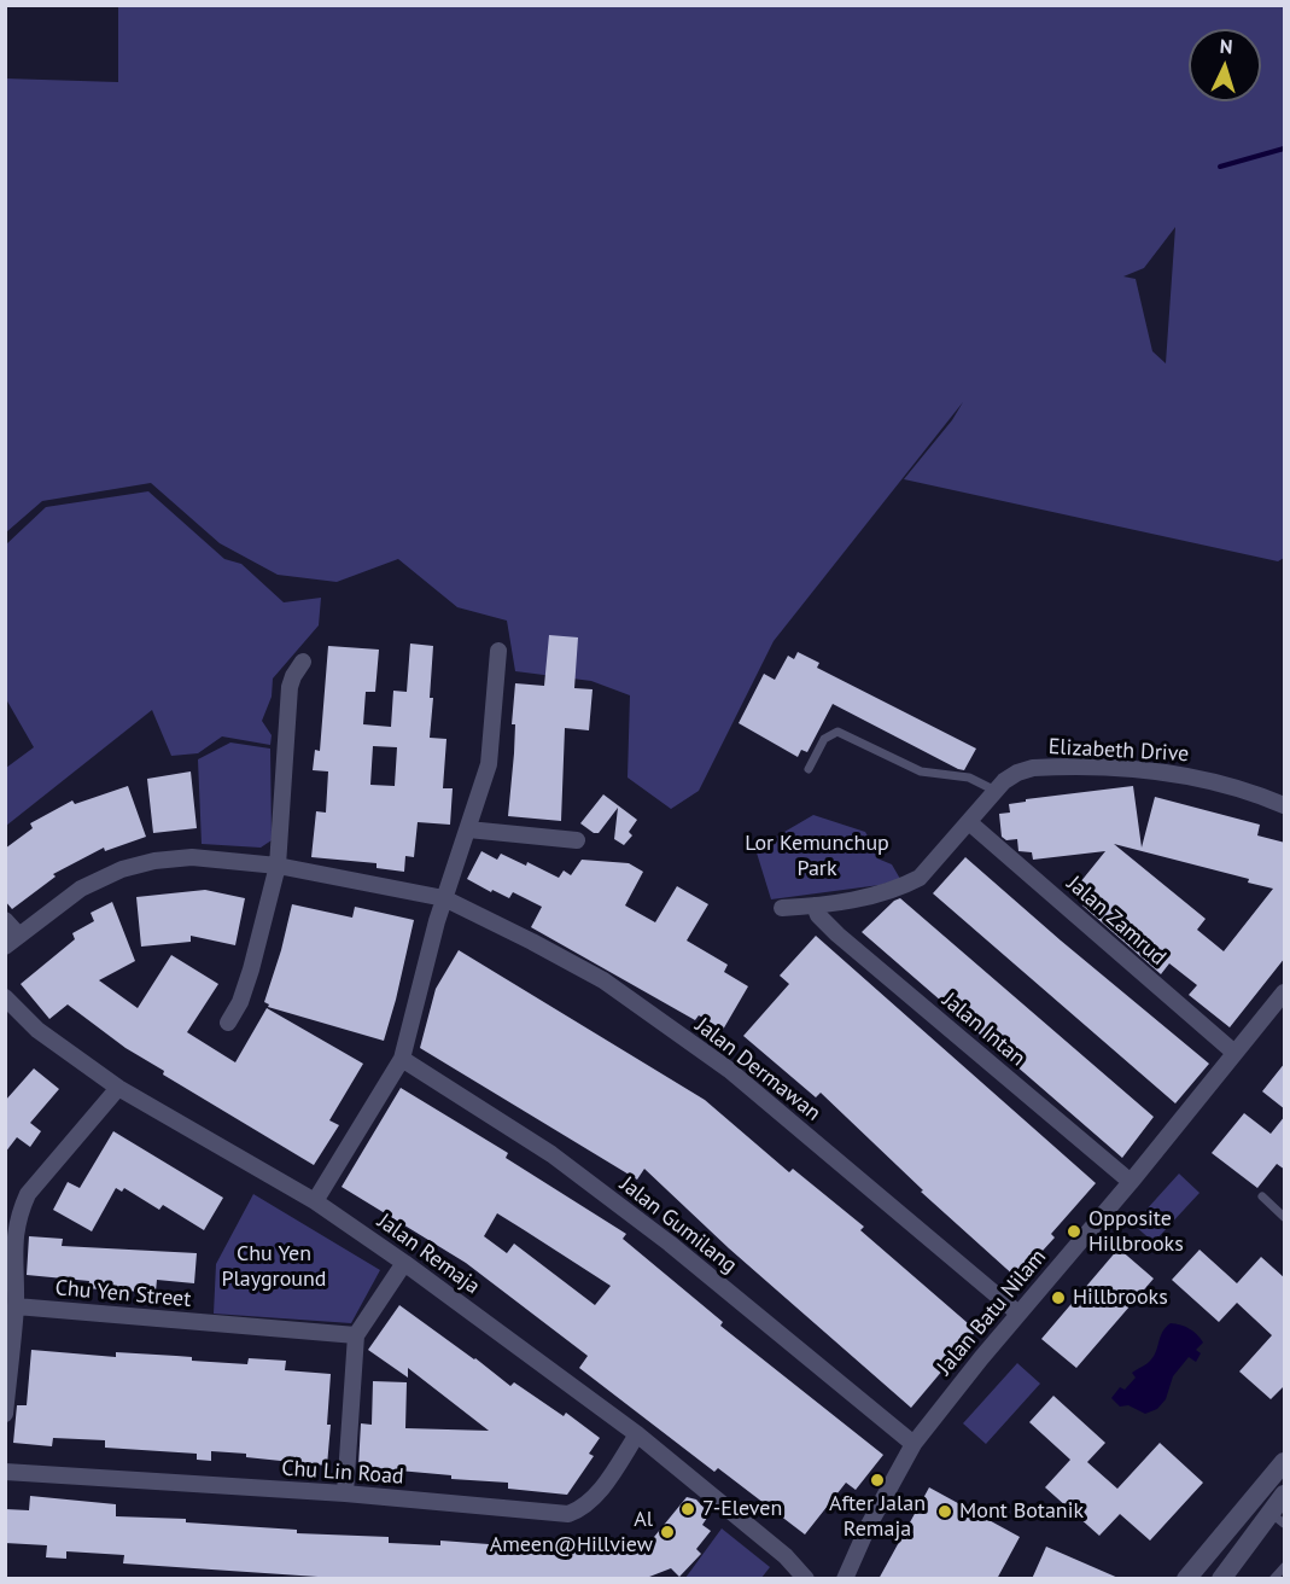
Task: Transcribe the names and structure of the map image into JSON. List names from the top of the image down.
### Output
{
  "streets": {
    "street": [
      "Elizabeth Drive",
      "Jalan Zamrud",
      "Jalan Intan",
      "Jalan Dermawan",
      "Jalan Gumilang",
      "Jalan Remaja",
      "Chu Yen Street",
      "Jalan Batu Nilam",
      "Chu Lin Road"
    ]
  },
  "crossings": [
    ["Elizabeth Drive", "Jalan Zamrud"],
    ["Elizabeth Drive", "Jalan Intan"],
    ["Jalan Zamrud", "Jalan Batu Nilam"],
    ["Jalan Intan", "Jalan Batu Nilam"],
    ["Jalan Dermawan", "Jalan Batu Nilam"],
    ["Jalan Gumilang", "Jalan Batu Nilam"],
    ["Jalan Remaja", "Chu Lin Road"]
  ],
  "parks": ["Lor Kemunchup Park", "Chu Yen Playground"],
  "places": [
    "Opposite Hillbrooks",
    "Hillbrooks",
    "After Jalan Remaja",
    "7-Eleven",
    "Mont Botanik",
    "Al Ameen@Hillview"
  ],
  "north": "top"
}
